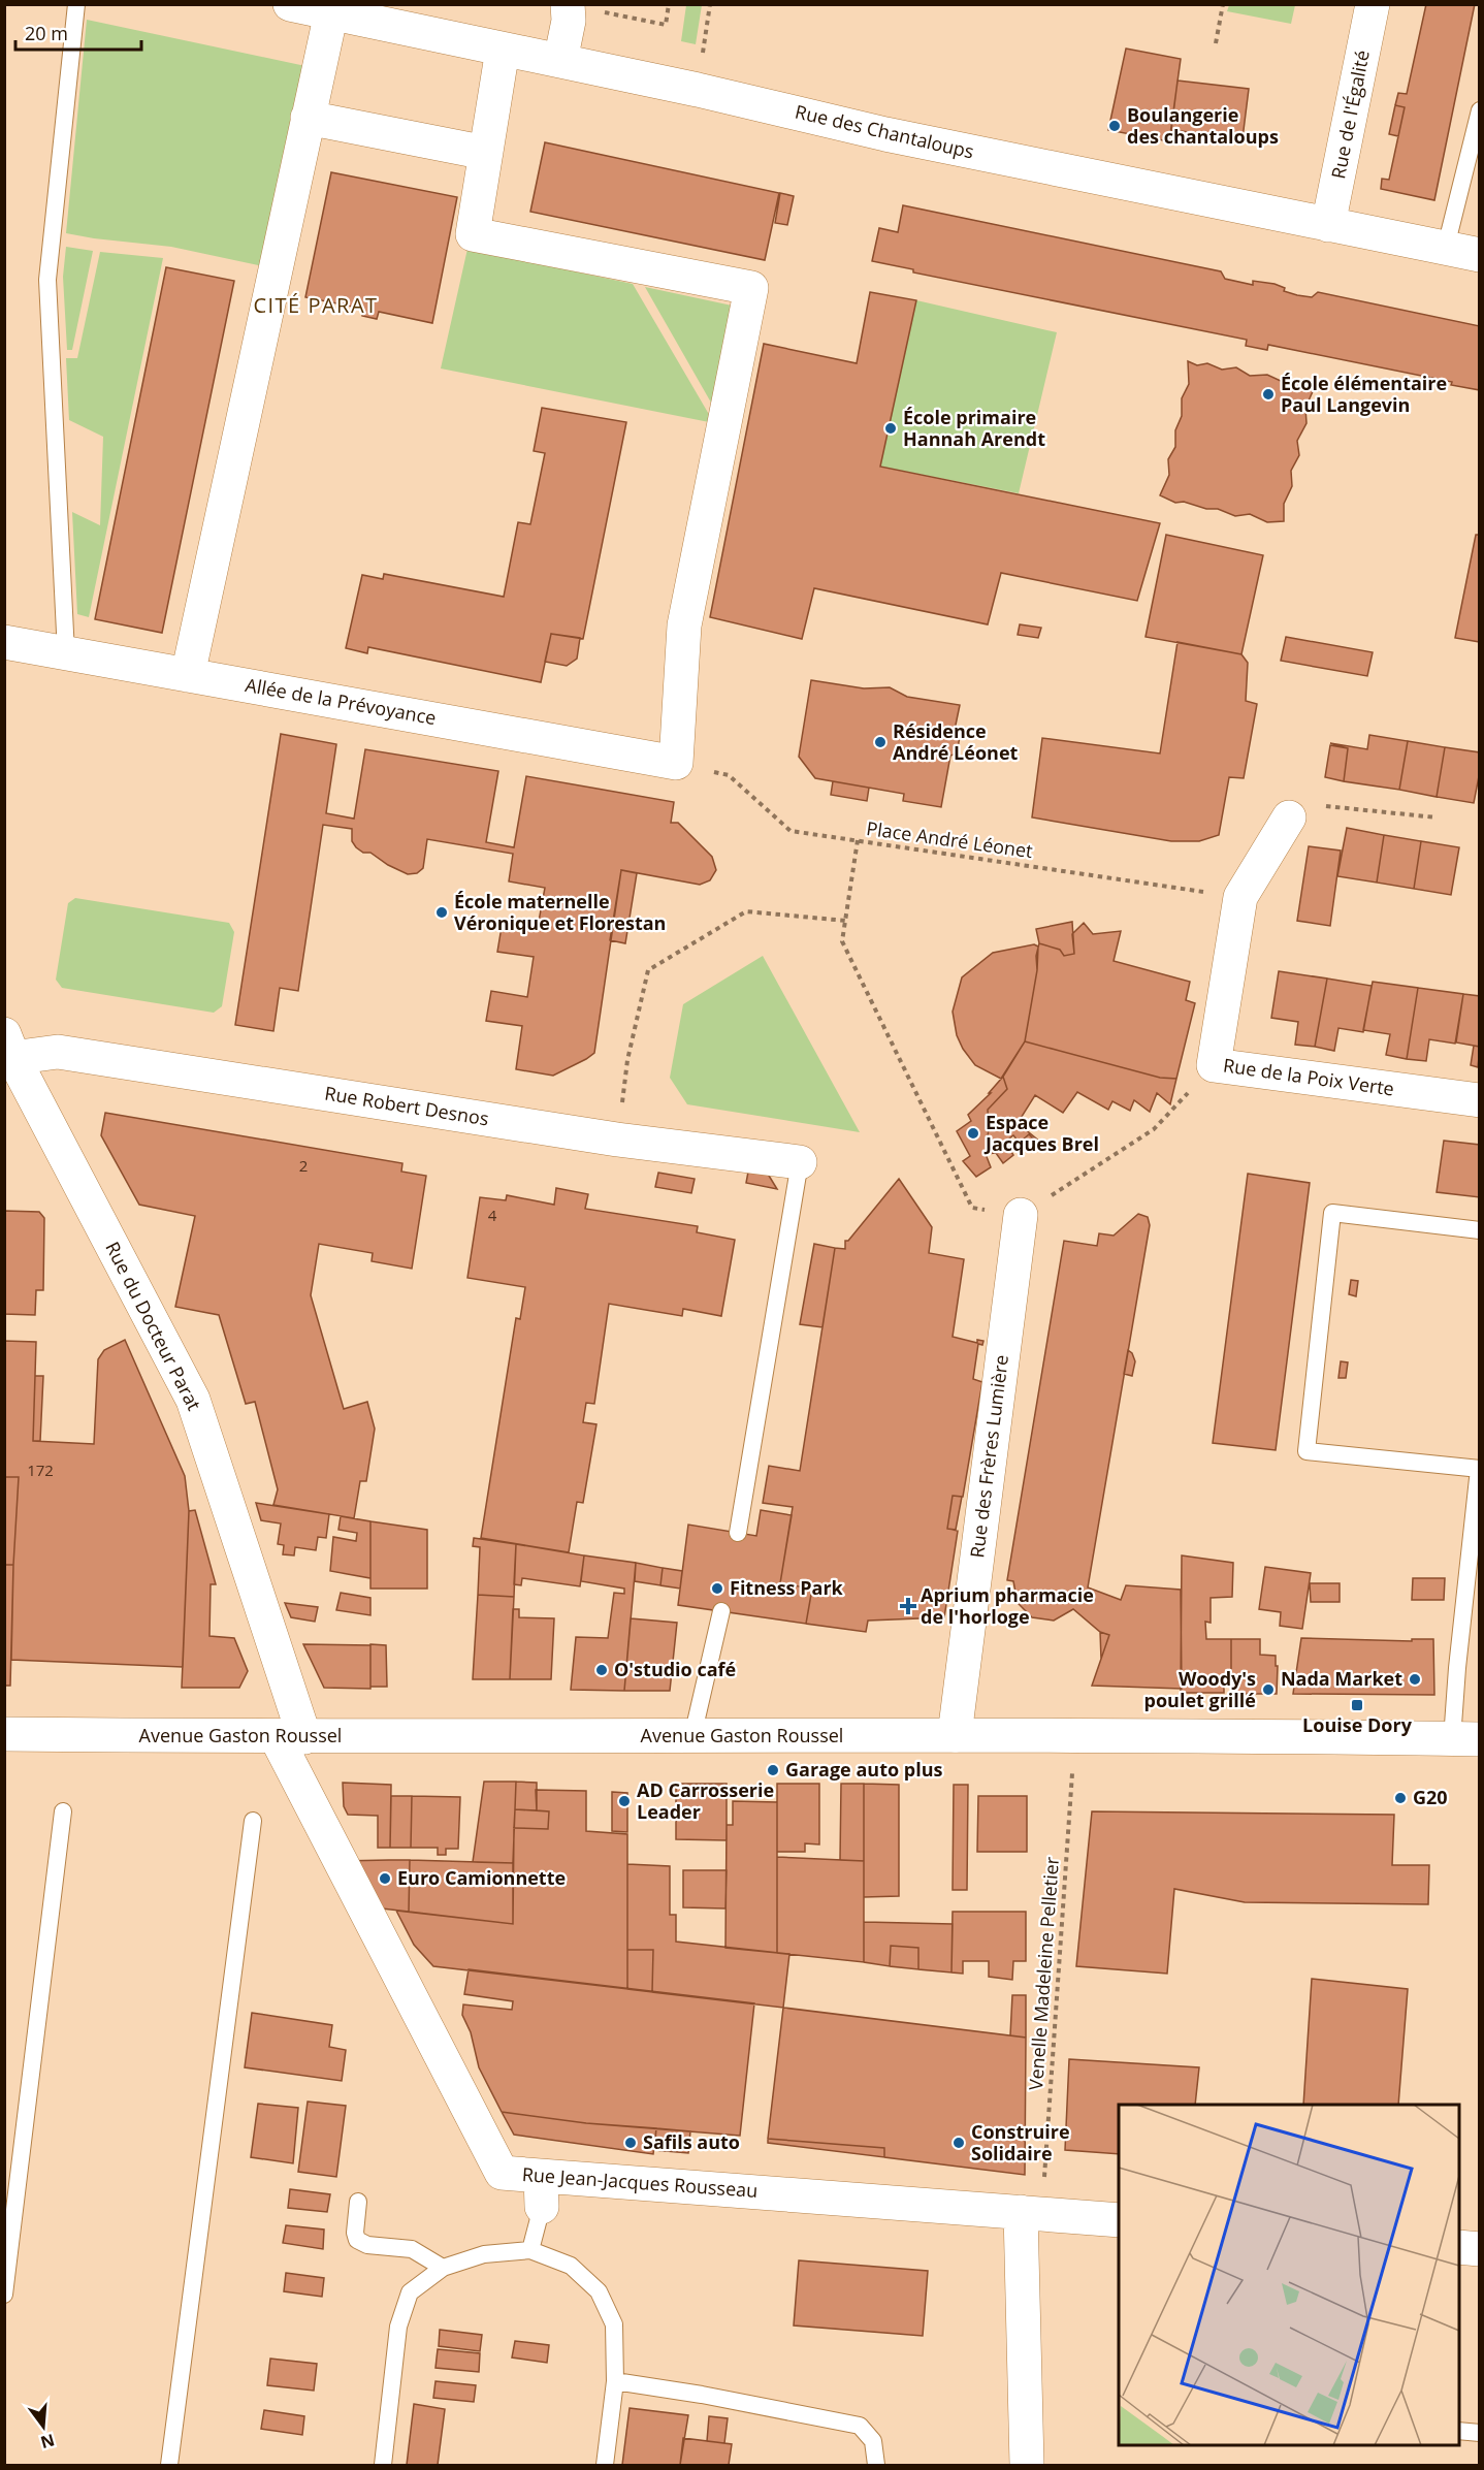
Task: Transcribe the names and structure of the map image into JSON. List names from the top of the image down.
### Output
{
  "streets": {
    "street": [
      "Rue de l'Égalité",
      "Rue des Chantaloups",
      "Allée de la Prévoyance",
      "Rue de la Poix Verte",
      "Rue Robert Desnos",
      "Rue du Docteur Parat",
      "Rue des Frères Lumière",
      "Avenue Gaston Roussel",
      "Rue Jean-Jacques Rousseau"
    ],
    "path": ["Place André Léonet", "Venelle Madeleine Pelletier"]
  },
  "crossings": [
    ["Rue de l'Égalité", "Rue des Chantaloups"],
    ["Allée de la Prévoyance", "Place André Léonet"],
    ["Place André Léonet", "Rue de la Poix Verte"],
    ["Rue Robert Desnos", "Rue du Docteur Parat"],
    ["Rue du Docteur Parat", "Avenue Gaston Roussel"],
    ["Rue du Docteur Parat", "Rue Jean-Jacques Rousseau"],
    ["Rue des Frères Lumière", "Avenue Gaston Roussel"],
    ["Avenue Gaston Roussel", "Venelle Madeleine Pelletier"],
    ["Avenue Gaston Roussel", "Rue Jean-Jacques Rousseau"],
    ["Venelle Madeleine Pelletier", "Rue Jean-Jacques Rousseau"]
  ],
  "districts": ["CITÉ PARAT"],
  "places": {
    "other": [
      "Boulangerie des chantaloups",
      "École élémentaire Paul Langevin",
      "École primaire Hannah Arendt",
      "Résidence André Léonet",
      "École maternelle Véronique et Florestan",
      "Espace Jacques Brel",
      "Fitness Park",
      "O'studio café",
      "Nada Market",
      "Woody's poulet grillé",
      "Garage auto plus",
      "G20",
      "AD Carrosserie Leader",
      "Euro Camionnette",
      "Safils auto",
      "Construire Solidaire"
    ],
    "health": ["Aprium pharmacie de l'horloge"],
    "transit": ["Louise Dory"]
  },
  "house_numbers": ["2", "4", "172"],
  "scale_bar": "20 m",
  "north": "bottom"
}
